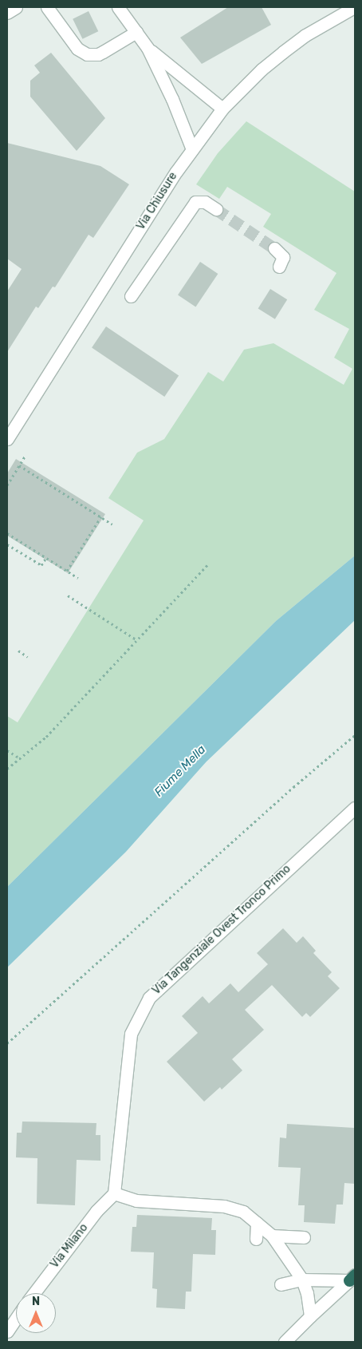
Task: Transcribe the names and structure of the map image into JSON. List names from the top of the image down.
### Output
{
  "streets": {
    "street": ["Via Chiusure", "Via Tangenziale Ovest Tronco Primo", "Via Milano"]
  },
  "crossings": [
    ["Via Tangenziale Ovest Tronco Primo", "Via Milano"]
  ],
  "water": ["Fiume Mella"],
  "north": "top"
}
